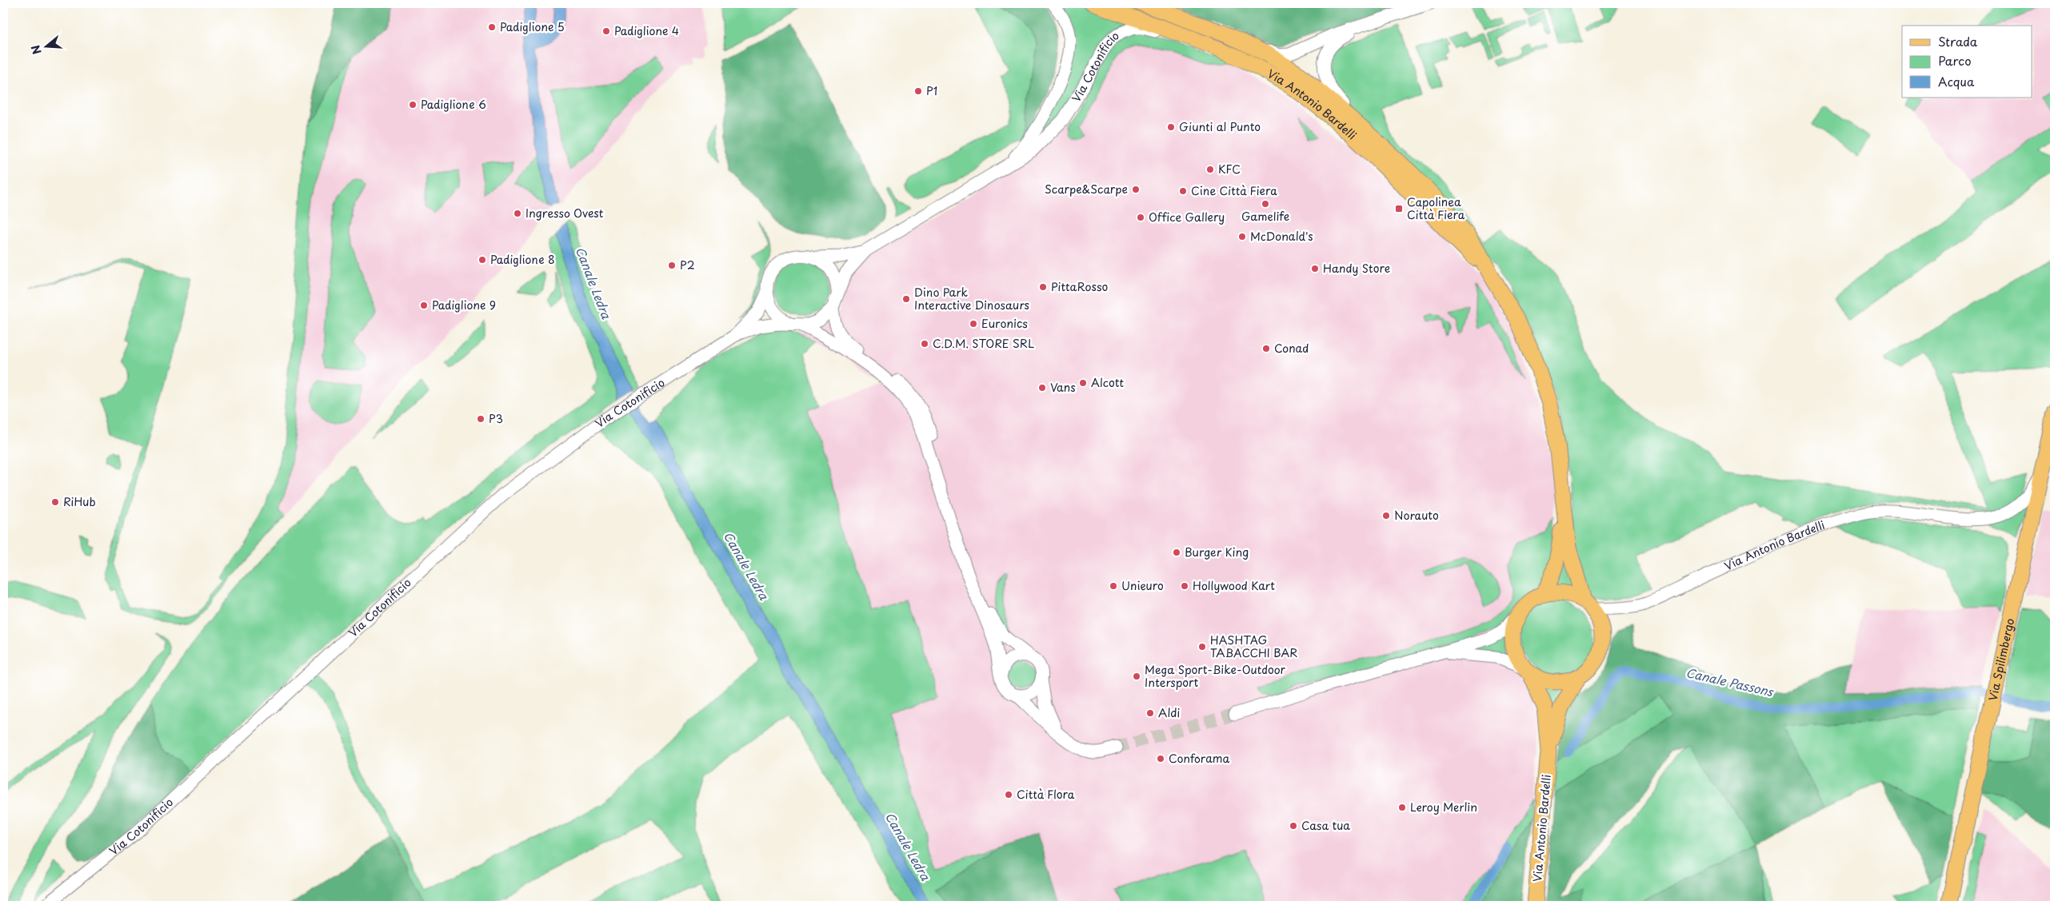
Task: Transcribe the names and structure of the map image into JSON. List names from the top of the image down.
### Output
{
  "streets": {
    "main road": ["Via Antonio Bardelli", "Via Spilimbergo"],
    "street": ["Via Cotonificio"]
  },
  "crossings": [
    ["Via Cotonificio", "Via Antonio Bardelli"],
    ["Via Antonio Bardelli", "Via Spilimbergo"]
  ],
  "water": ["Canale Ledra", "Canale Passons"],
  "places": {
    "other": [
      "Padiglione 5",
      "Padiglione 4",
      "P1",
      "Padiglione 6",
      "Giunti al Punto",
      "KFC",
      "Scarpe&Scarpe",
      "Cine Città Fiera",
      "Gamelife",
      "Ingresso Ovest",
      "Office Gallery",
      "McDonald's",
      "Padiglione 8",
      "P2",
      "Handy Store",
      "PittaRosso",
      "Dino Park Interactive Dinosaurs",
      "Padiglione 9",
      "Euronics",
      "C.D.M. STORE SRL",
      "Conad",
      "Alcott",
      "Vans",
      "P3",
      "RiHub",
      "Norauto",
      "Burger King",
      "Unieuro",
      "Hollywood Kart",
      "HASHTAG TABACCHI BAR",
      "Mega Sport-Bike-Outdoor Intersport",
      "Aldi",
      "Conforama",
      "Città Flora",
      "Leroy Merlin",
      "Casa tua"
    ],
    "transit": ["Capolinea Città Fiera"]
  },
  "legend": ["Strada", "Parco", "Acqua"],
  "north": "left"
}
